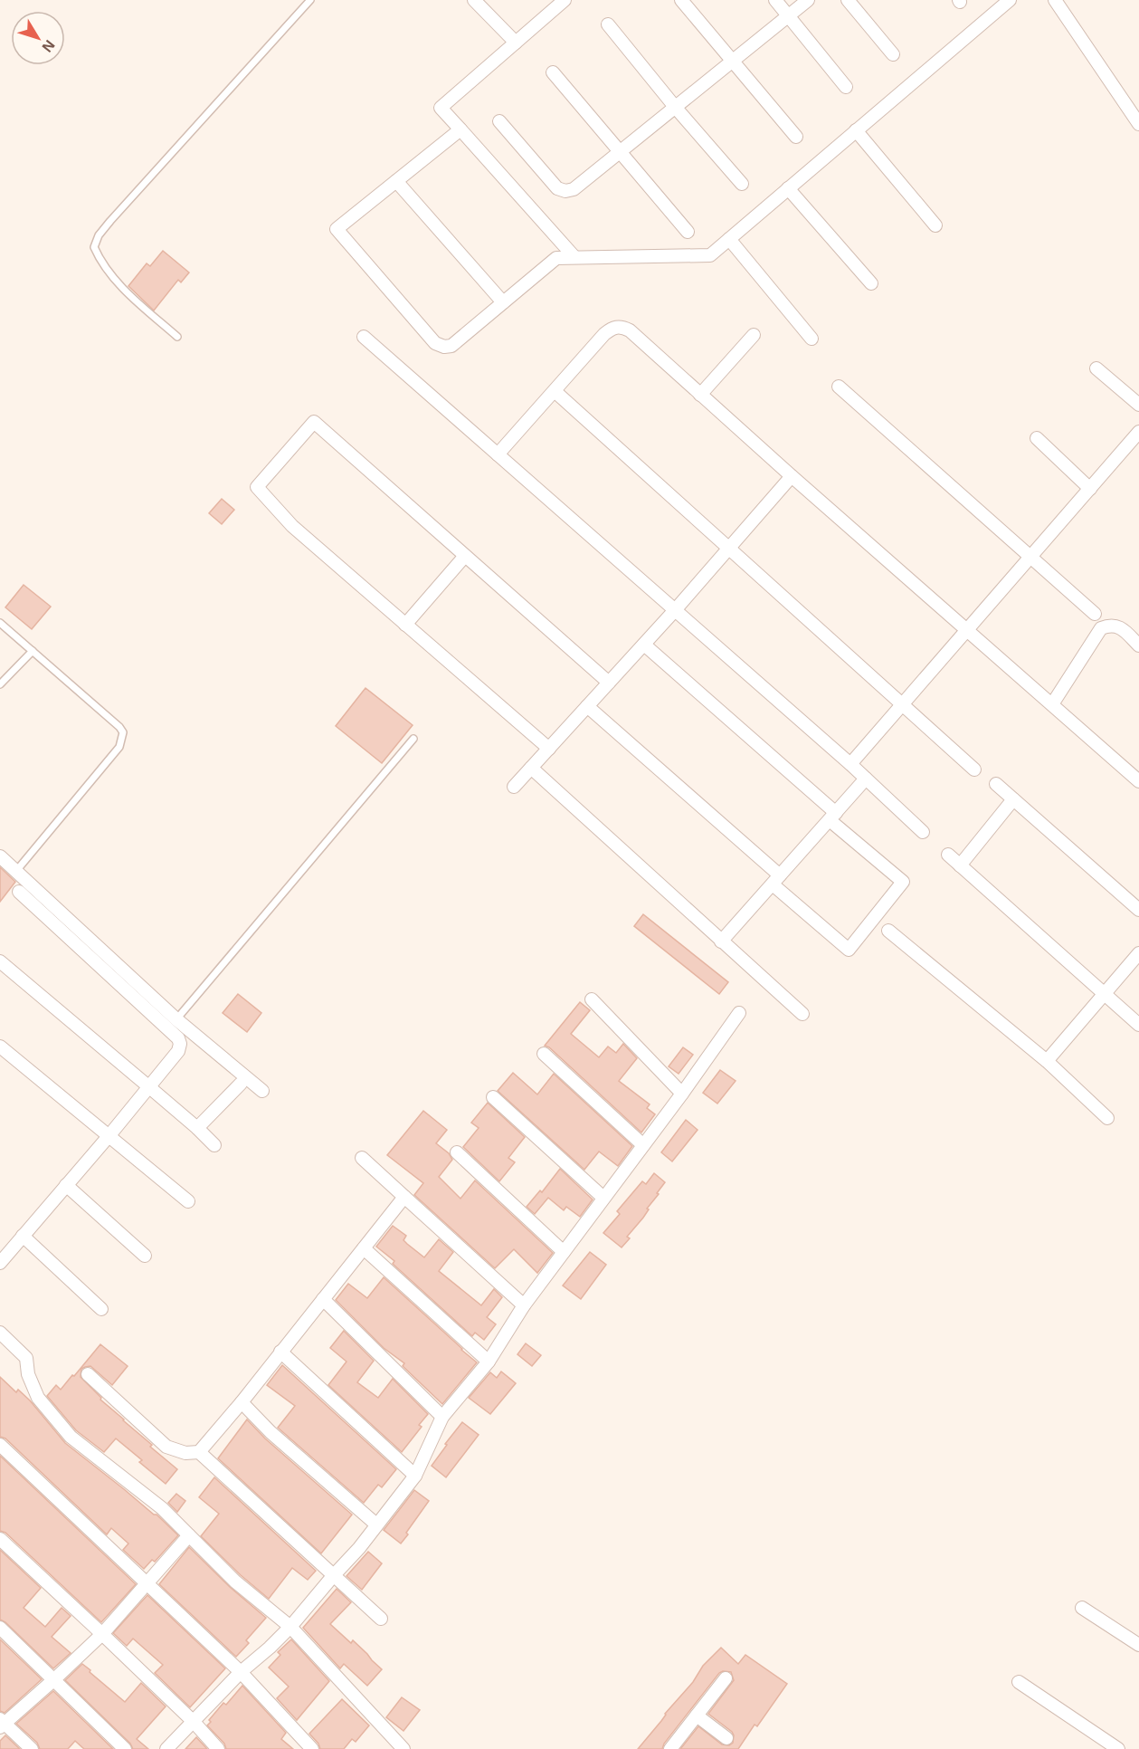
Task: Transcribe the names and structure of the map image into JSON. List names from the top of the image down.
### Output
{
  "north": "bottom right"
}
